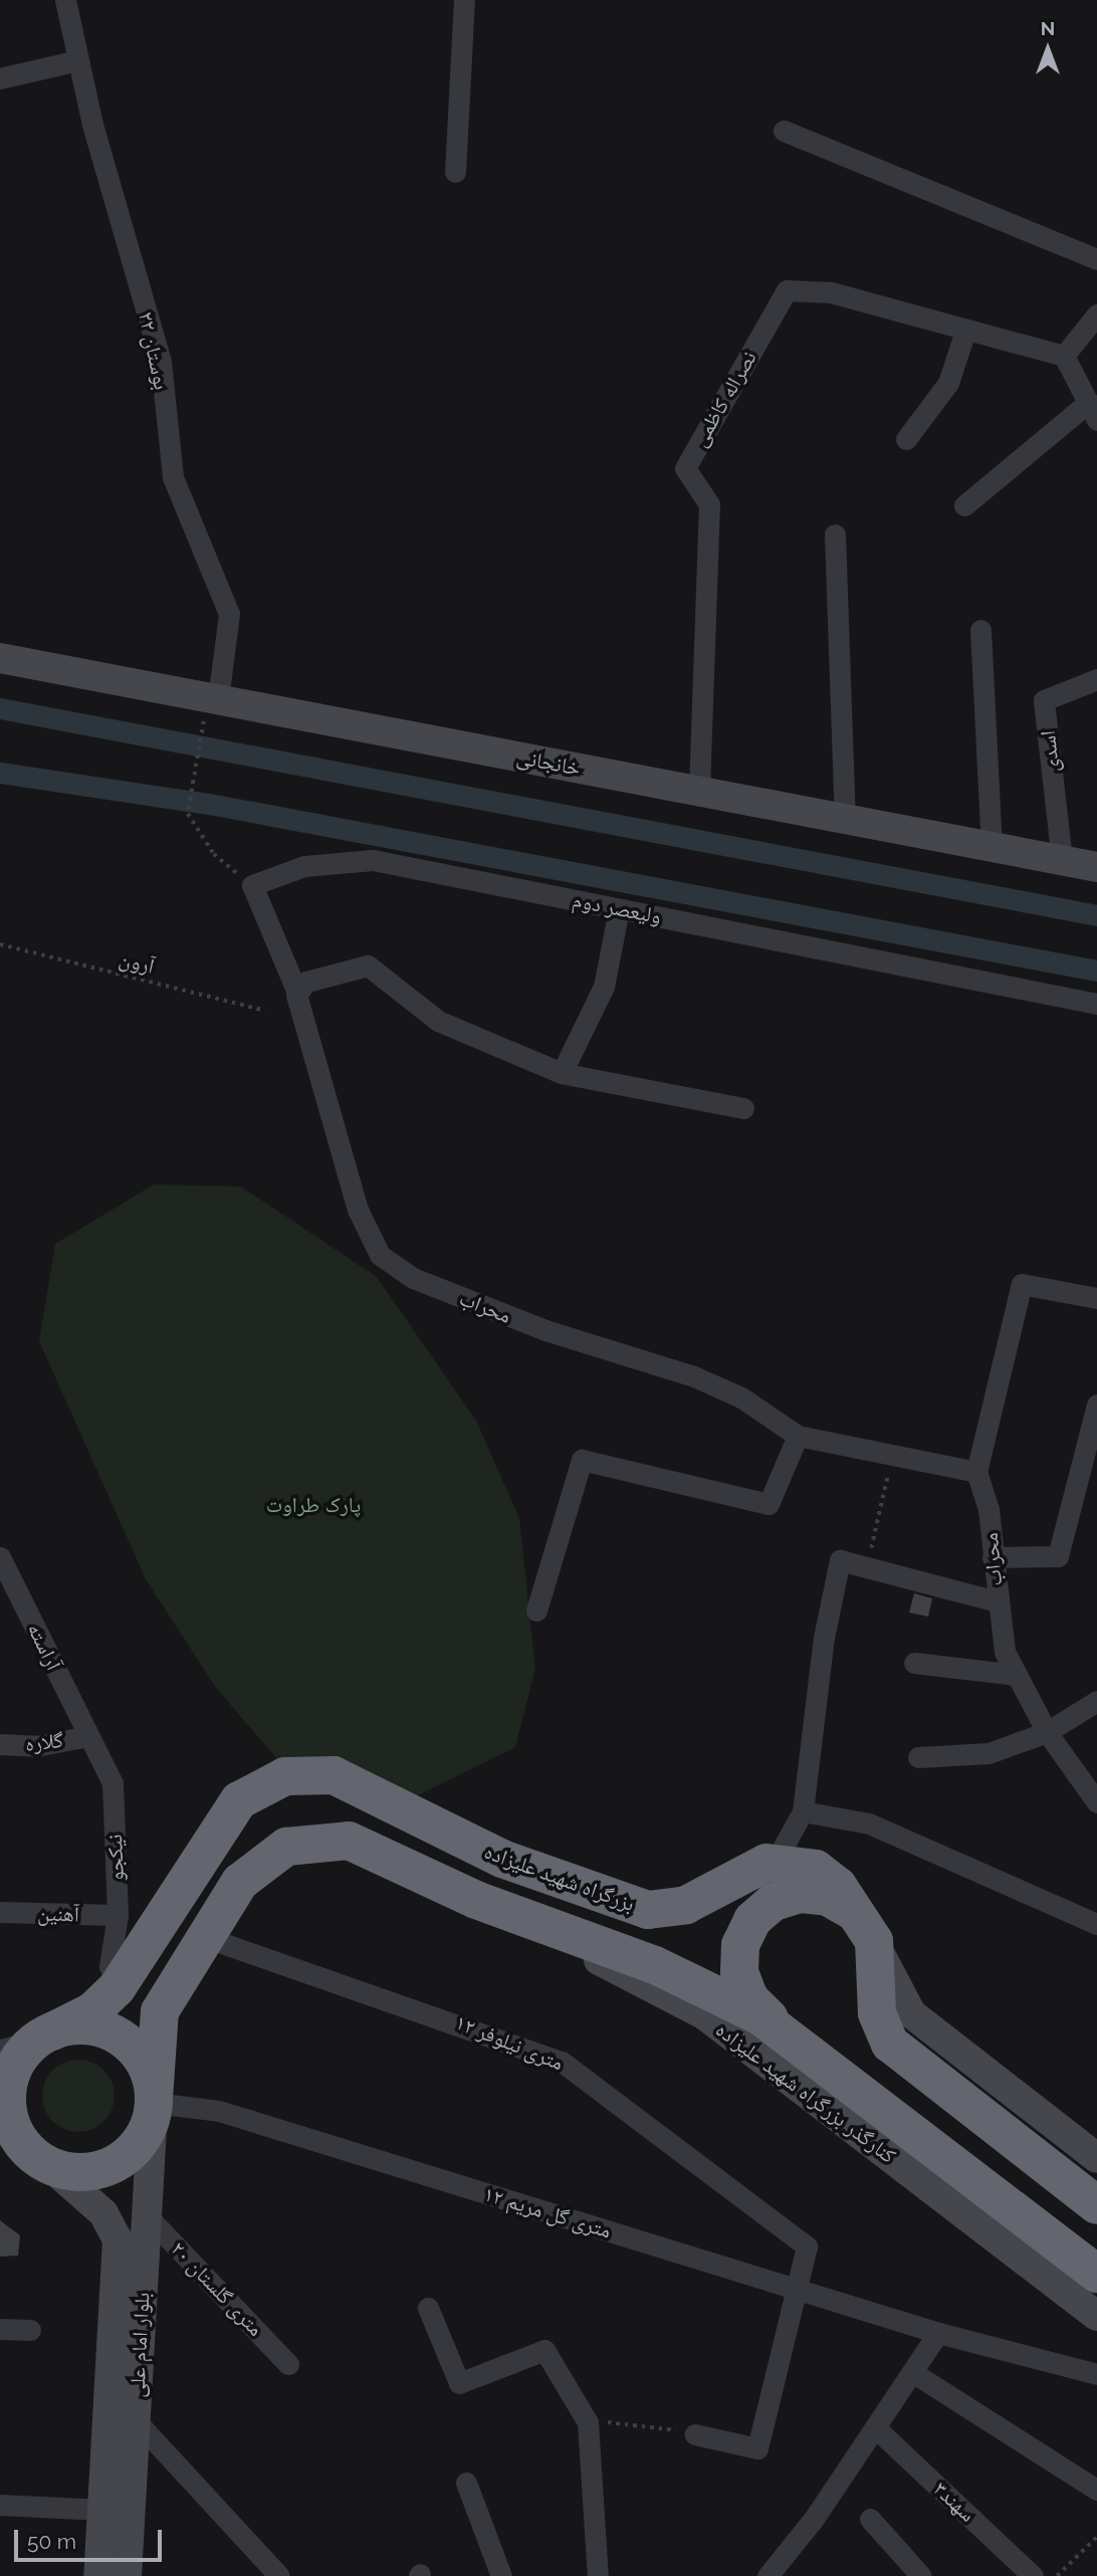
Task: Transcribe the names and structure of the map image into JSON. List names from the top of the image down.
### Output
{
  "streets": {
    "highway": ["بزرگراه شهید علیزاده"],
    "main road": ["خانجانی", "کنارگذر بزرگراه شهید علیزاده", "بلوار امام علی"],
    "street": [
      "بوستان ۲۲",
      "نصراله کاظمی",
      "اسدی",
      "ولیعصر دوم",
      "محراب",
      "آراسته",
      "گلاره",
      "نیکجو",
      "آهنین",
      "۱۲ متری نیلوفر",
      "۱۲ متری گل مریم",
      "۲۰ متری گلستان",
      "سهند۳"
    ],
    "path": ["آرون"]
  },
  "crossings": [
    ["بوستان ۲۲", "خانجانی"],
    ["نصراله کاظمی", "خانجانی"],
    ["اسدی", "خانجانی"],
    ["آراسته", "گلاره"],
    ["آراسته", "نیکجو"],
    ["گلاره", "نیکجو"],
    ["نیکجو", "بزرگراه شهید علیزاده"],
    ["نیکجو", "آهنین"],
    ["بزرگراه شهید علیزاده", "۱۲ متری گل مریم"],
    ["بزرگراه شهید علیزاده", "بلوار امام علی"],
    ["۱۲ متری نیلوفر", "۱۲ متری گل مریم"],
    ["۱۲ متری گل مریم", "بلوار امام علی"],
    ["۲۰ متری گلستان", "بلوار امام علی"]
  ],
  "parks": ["پارک طراوت"],
  "scale_bar": "50 m",
  "north": "top"
}
